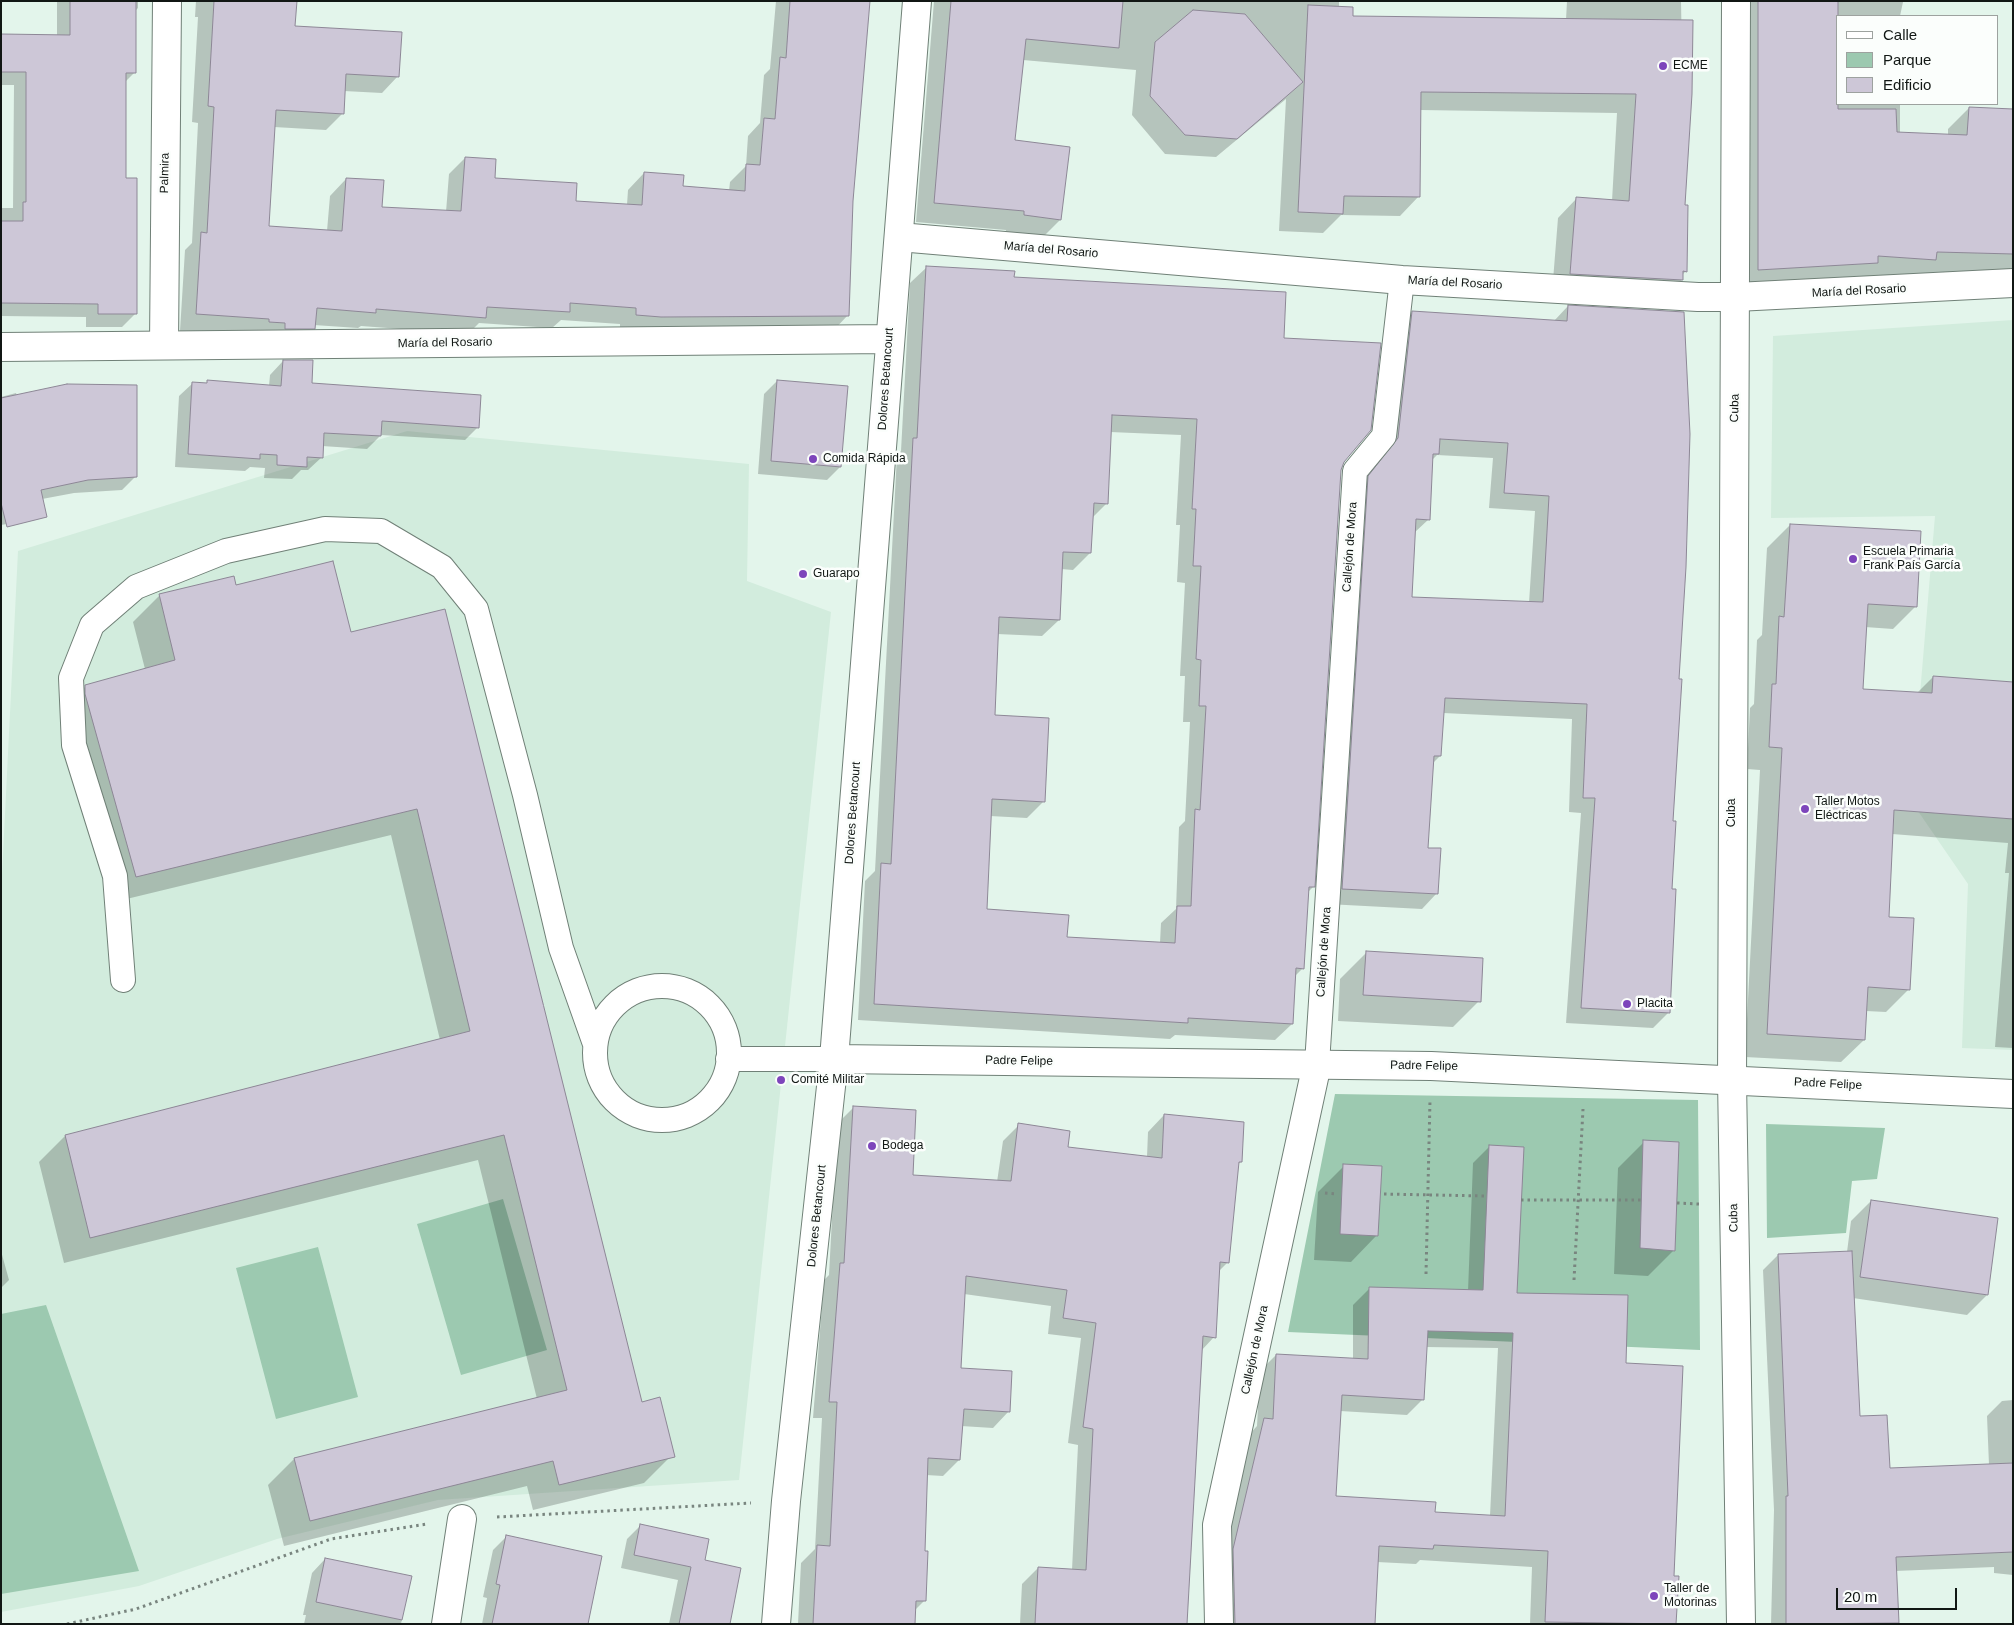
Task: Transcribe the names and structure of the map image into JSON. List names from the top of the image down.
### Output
{
  "streets": {
    "street": [
      "Palmira",
      "María del Rosario",
      "Dolores Betancourt",
      "Cuba",
      "Callejón de Mora",
      "Padre Felipe"
    ]
  },
  "crossings": [
    ["Palmira", "María del Rosario"],
    ["María del Rosario", "Dolores Betancourt"],
    ["María del Rosario", "Cuba"],
    ["María del Rosario", "Callejón de Mora"],
    ["Dolores Betancourt", "Padre Felipe"],
    ["Cuba", "Padre Felipe"],
    ["Callejón de Mora", "Padre Felipe"]
  ],
  "places": [
    "ECME",
    "Comida Rápida",
    "Escuela Primaria Frank País García",
    "Guarapo",
    "Taller Motos Eléctricas",
    "Placita",
    "Comité Militar",
    "Bodega",
    "Taller de Motorinas"
  ],
  "legend": ["Calle", "Parque", "Edificio"],
  "scale_bar": "20 m"
}
